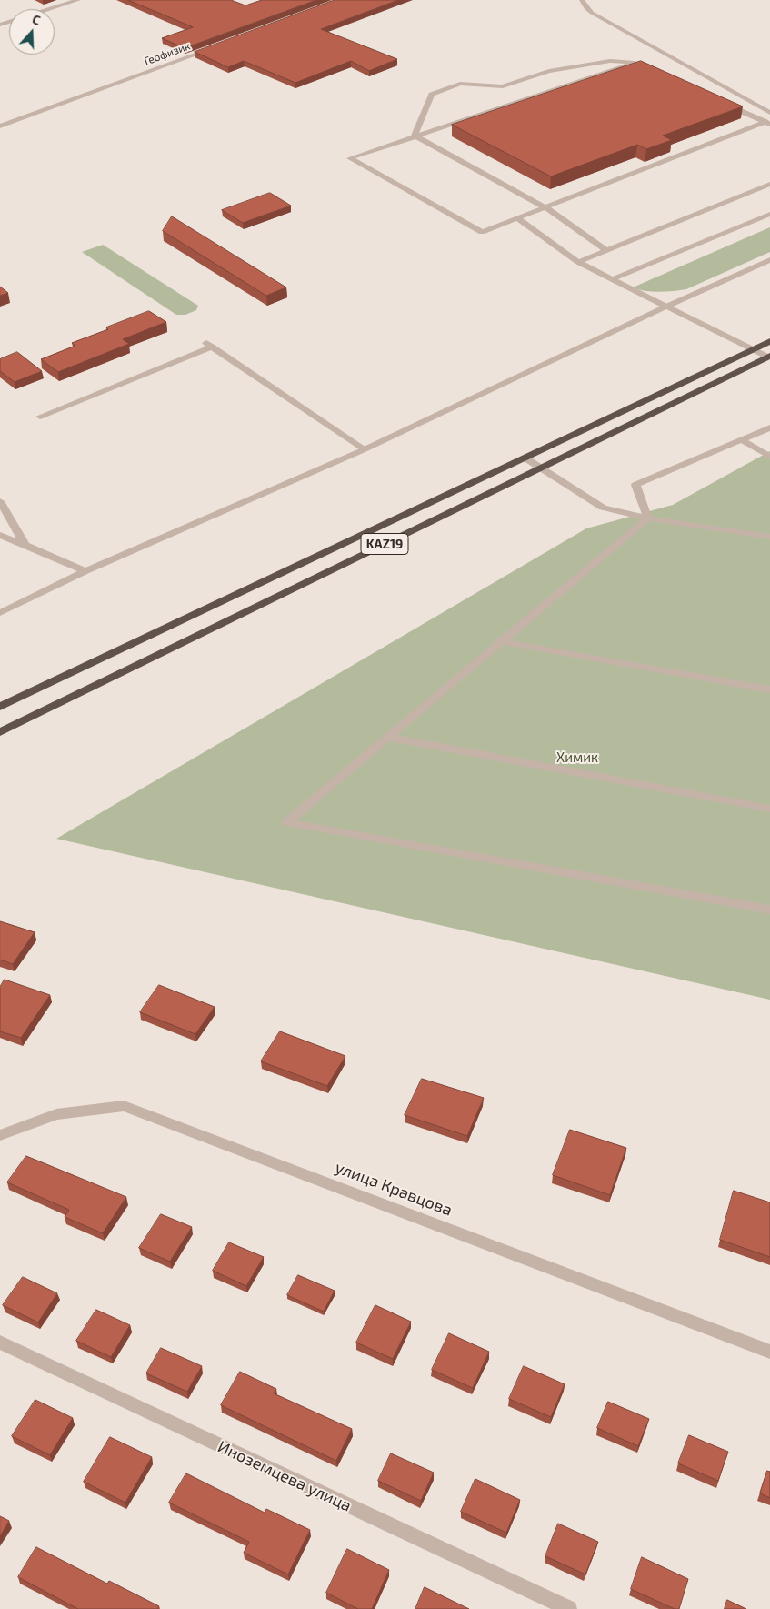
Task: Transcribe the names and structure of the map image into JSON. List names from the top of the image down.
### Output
{
  "streets": {
    "highway": ["KAZ19"],
    "street": ["Геофизик", "улица Кравцова", "Иноземцева улица"]
  },
  "parks": ["Химик"],
  "north": "top"
}
